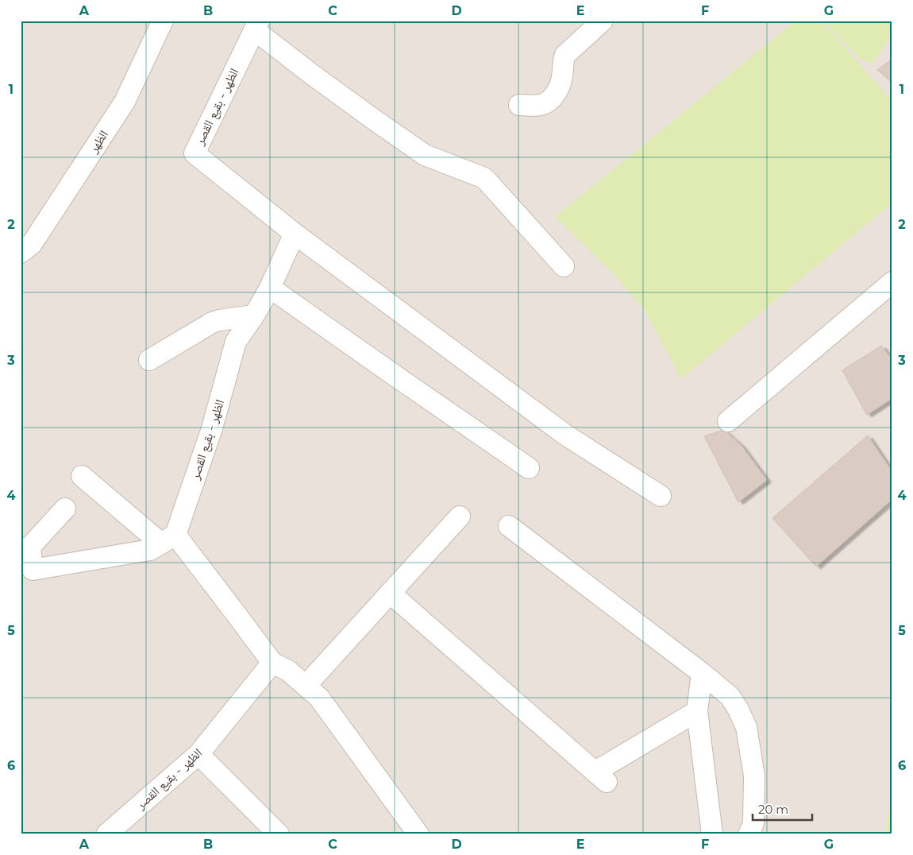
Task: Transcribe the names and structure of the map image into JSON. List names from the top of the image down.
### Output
{
  "streets": {
    "street": ["الظهر - بقيع القصر", "الظهر"]
  },
  "scale_bar": "20 m",
  "grid": {
    "columns": [
      "A",
      "B",
      "C",
      "D",
      "E",
      "F",
      "G"
    ],
    "rows": [
      "1",
      "2",
      "3",
      "4",
      "5",
      "6"
    ]
  }
}
